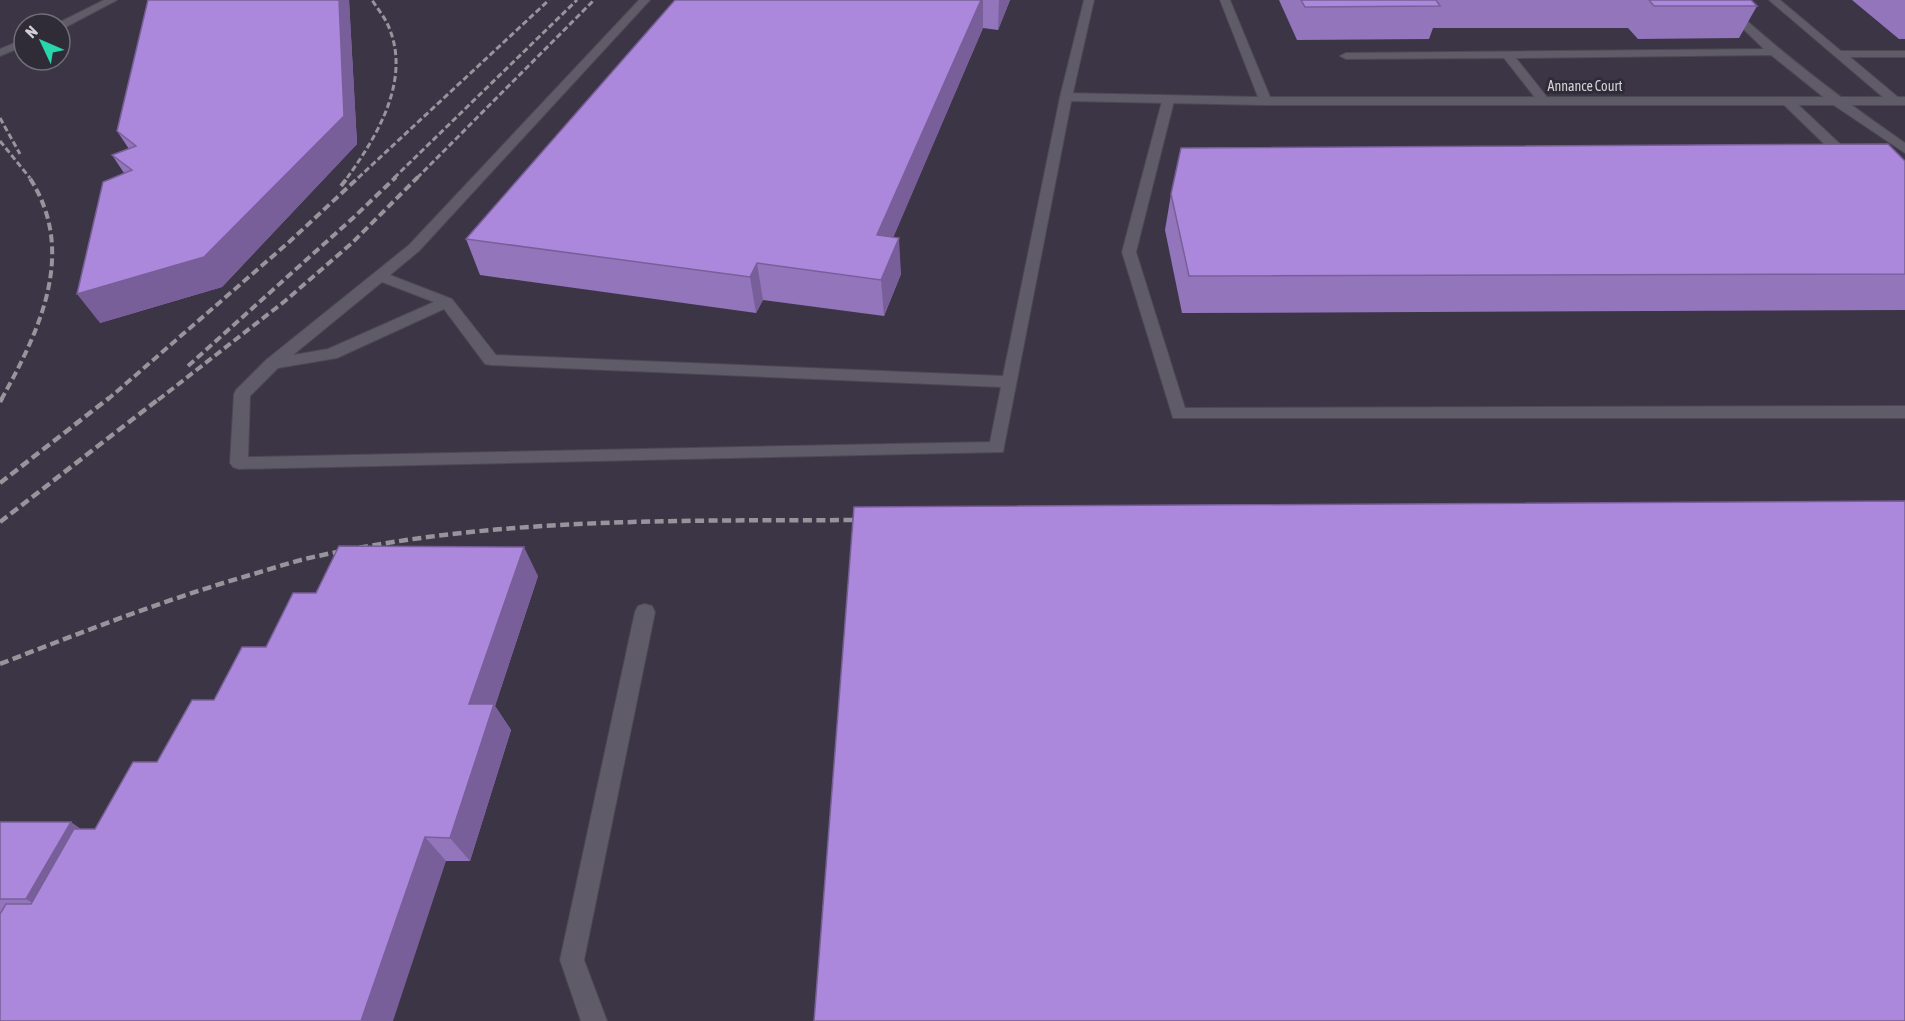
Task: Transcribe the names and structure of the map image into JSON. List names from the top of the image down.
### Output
{
  "streets": {
    "street": ["Annance Court"]
  },
  "north": "top left"
}
